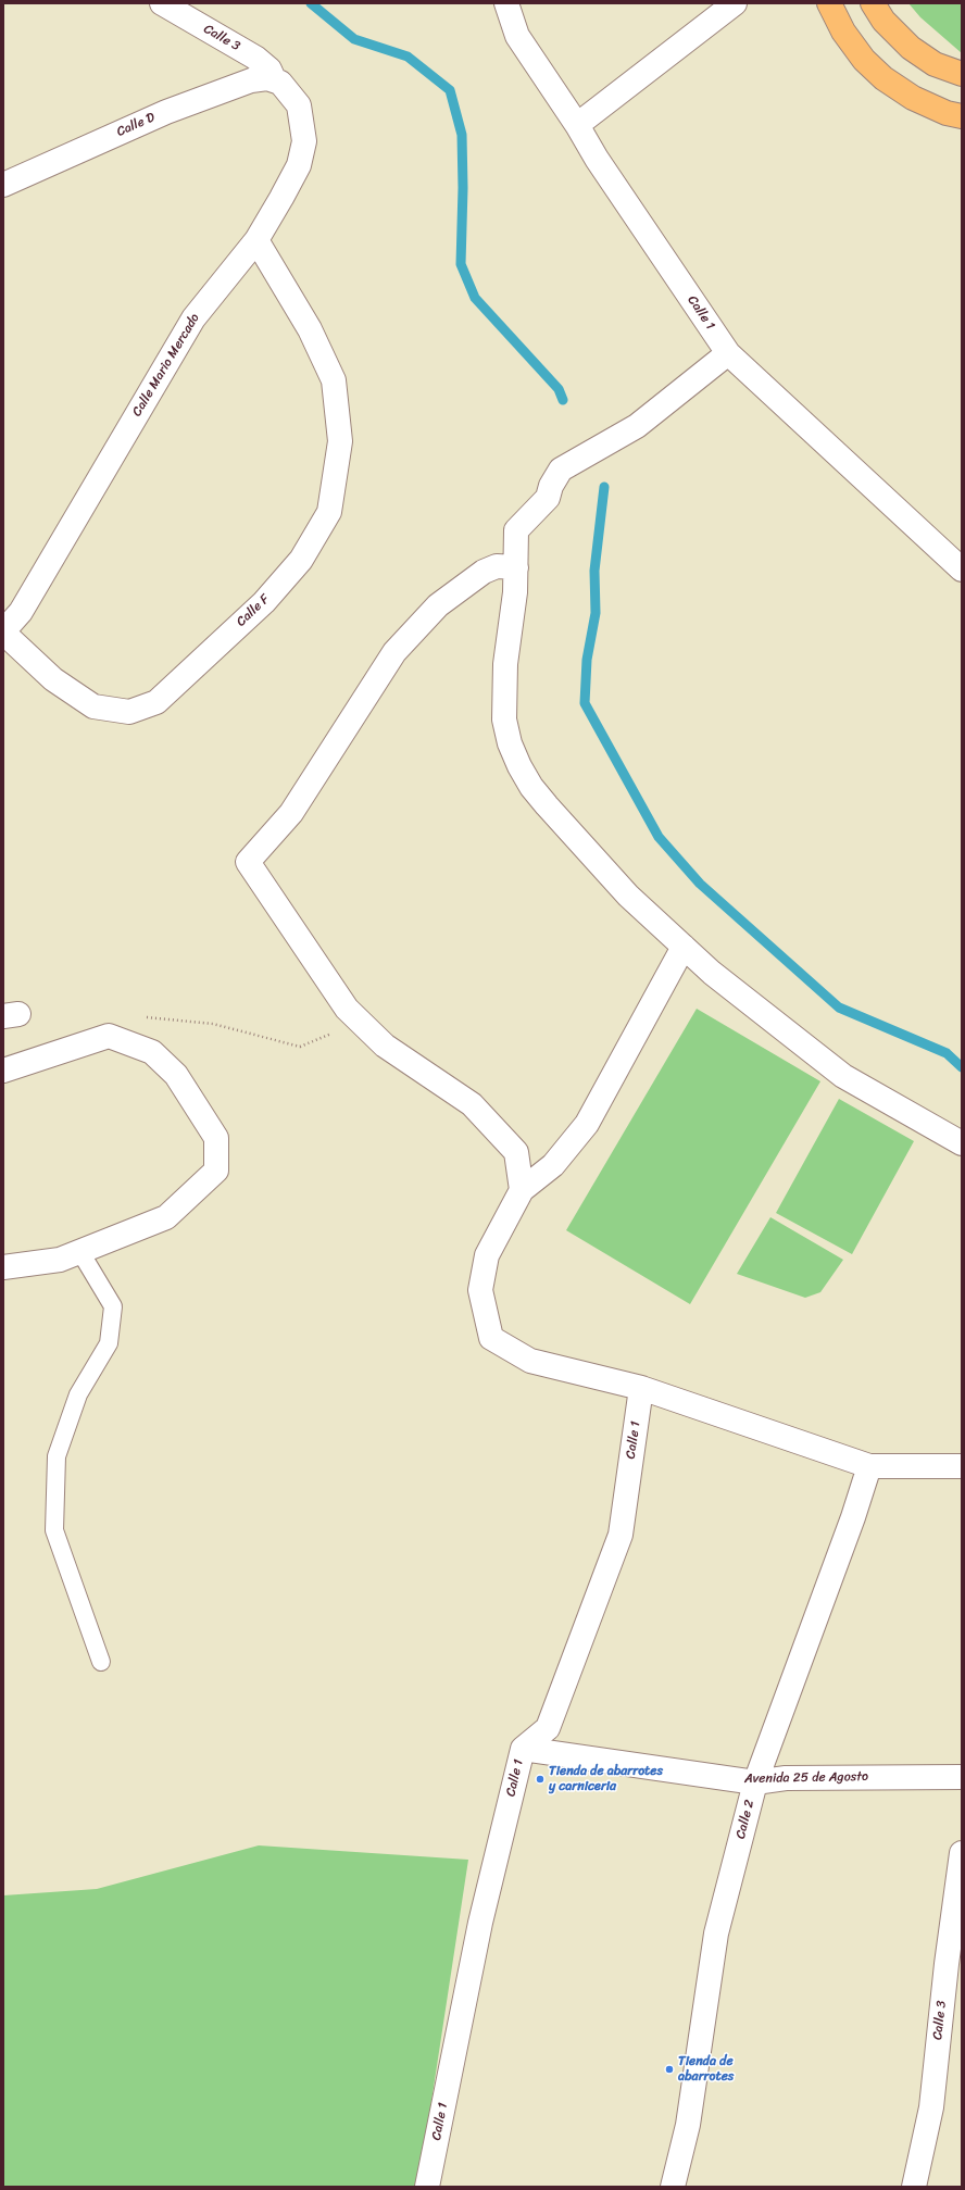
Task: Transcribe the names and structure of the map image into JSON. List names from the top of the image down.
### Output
{
  "streets": {
    "street": [
      "Calle 3",
      "Calle D",
      "Calle 1",
      "Calle Mario Mercado",
      "Calle F",
      "Avenida 25 de Agosto",
      "Calle 2"
    ]
  },
  "crossings": [
    ["Calle 3", "Calle D"],
    ["Calle 3", "Calle Mario Mercado"],
    ["Calle D", "Calle Mario Mercado"],
    ["Calle 1", "Avenida 25 de Agosto"],
    ["Calle Mario Mercado", "Calle F"],
    ["Avenida 25 de Agosto", "Calle 2"]
  ],
  "places": ["Tienda de abarrotes y carniceria", "Tienda de abarrotes"]
}
